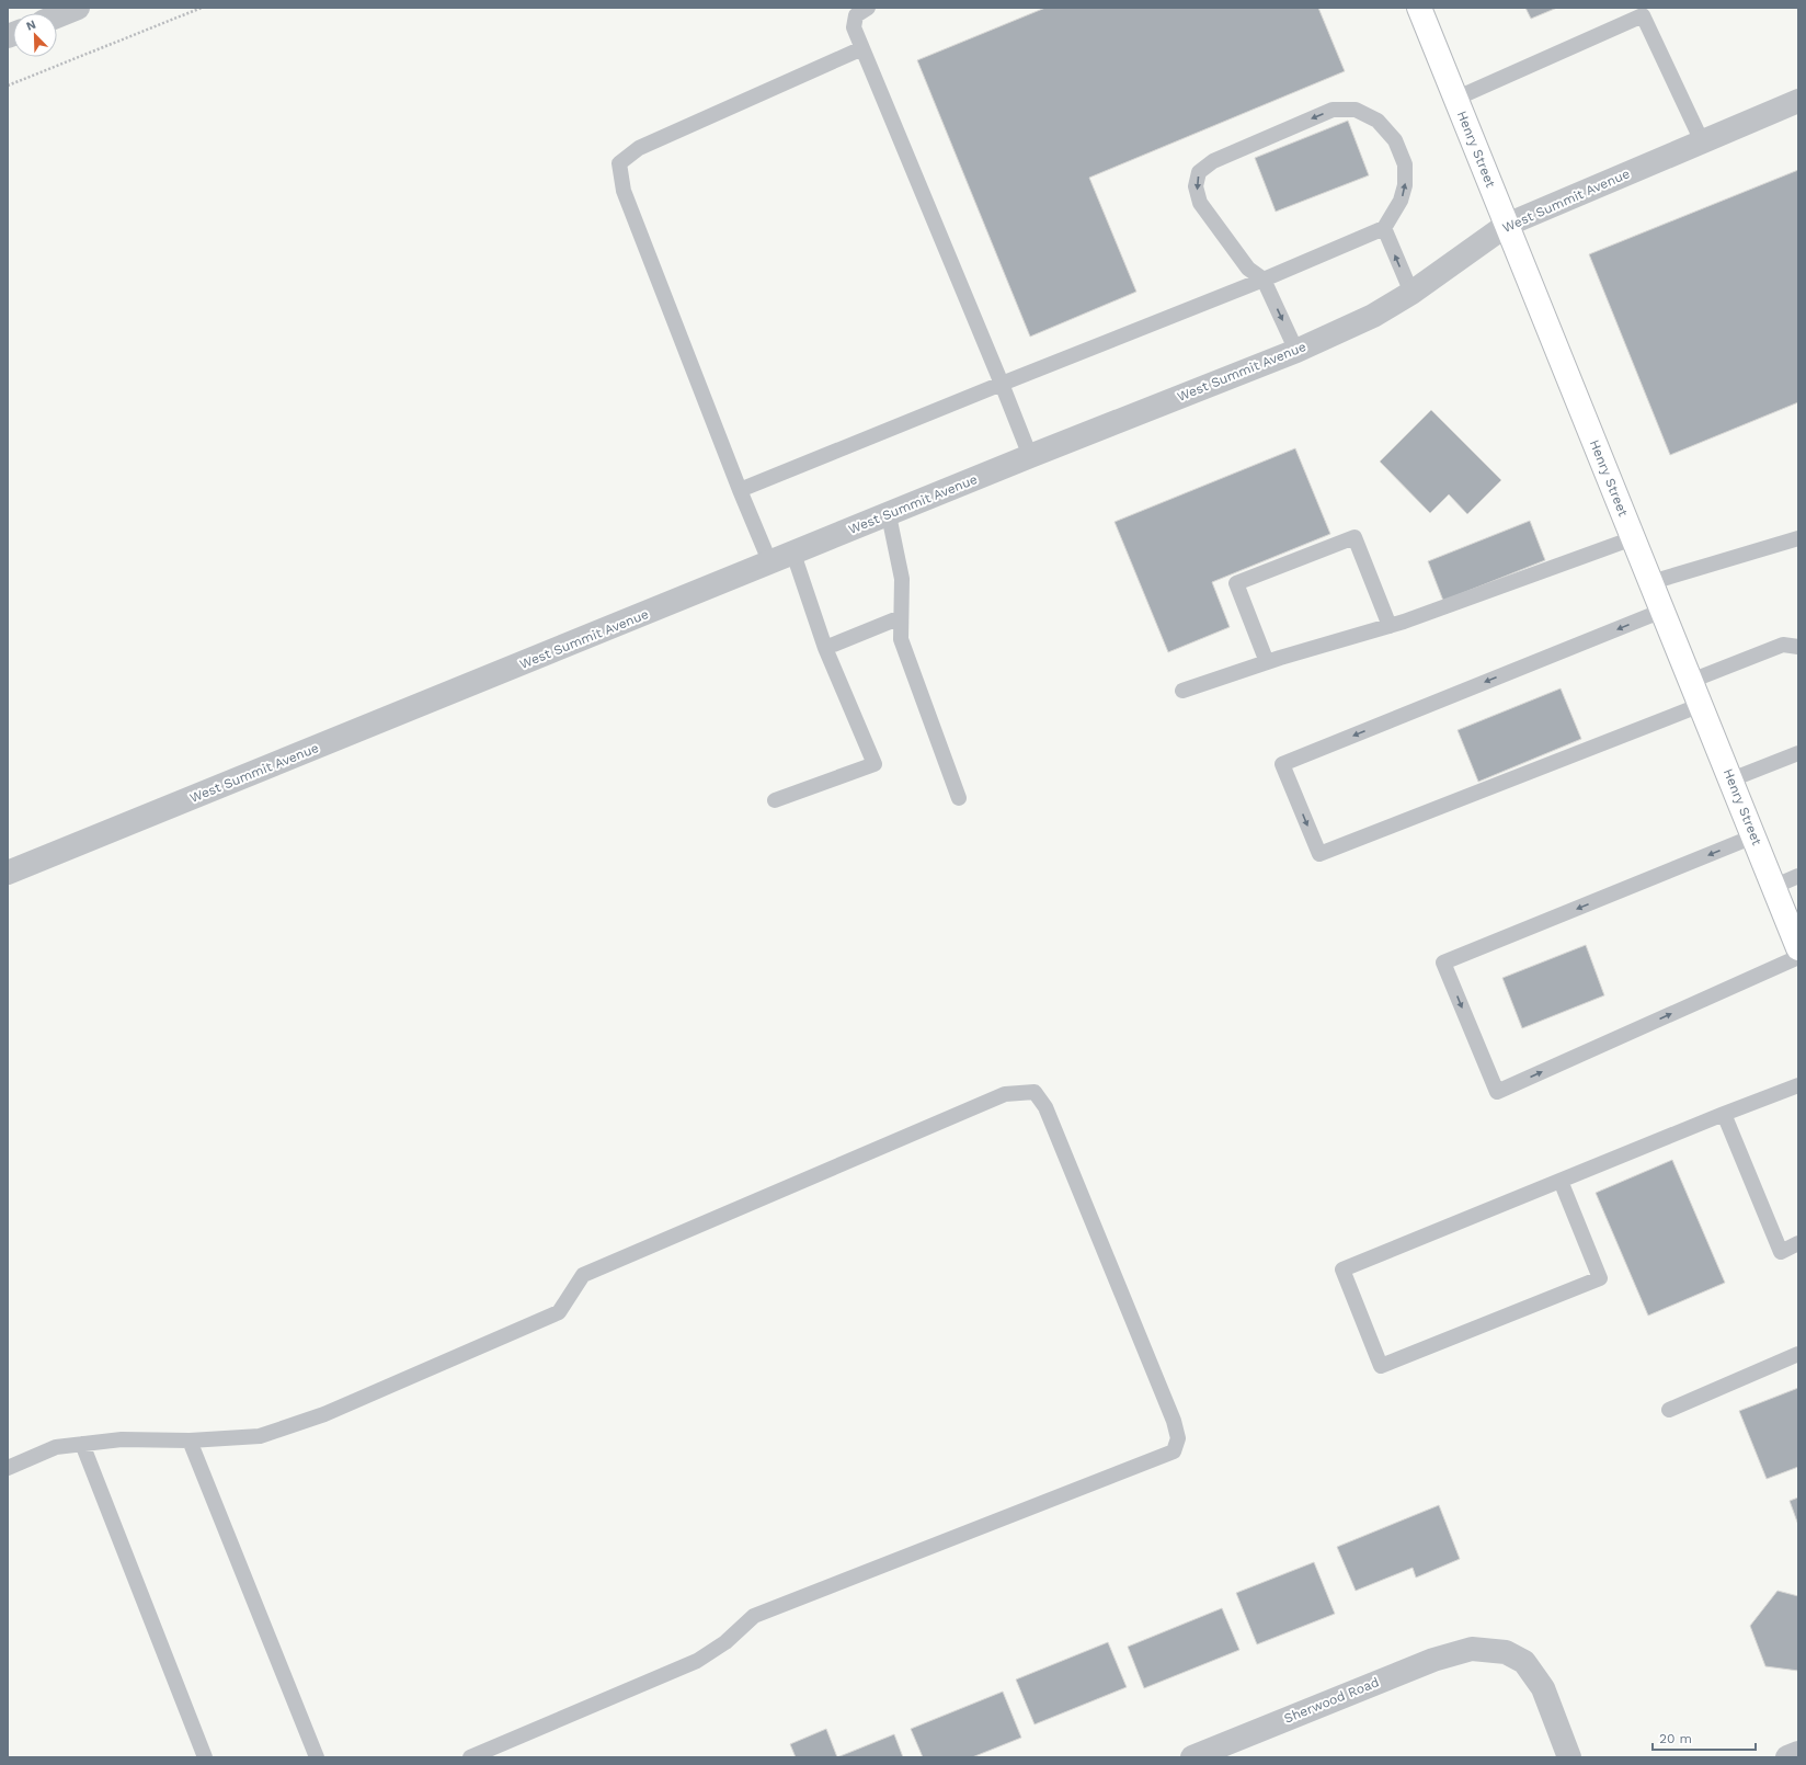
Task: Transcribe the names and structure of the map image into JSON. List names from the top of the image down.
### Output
{
  "streets": {
    "main road": ["Henry Street"],
    "street": ["West Summit Avenue", "Sherwood Road"]
  },
  "crossings": [
    ["Henry Street", "West Summit Avenue"]
  ],
  "scale_bar": "20 m",
  "north": "top left"
}
